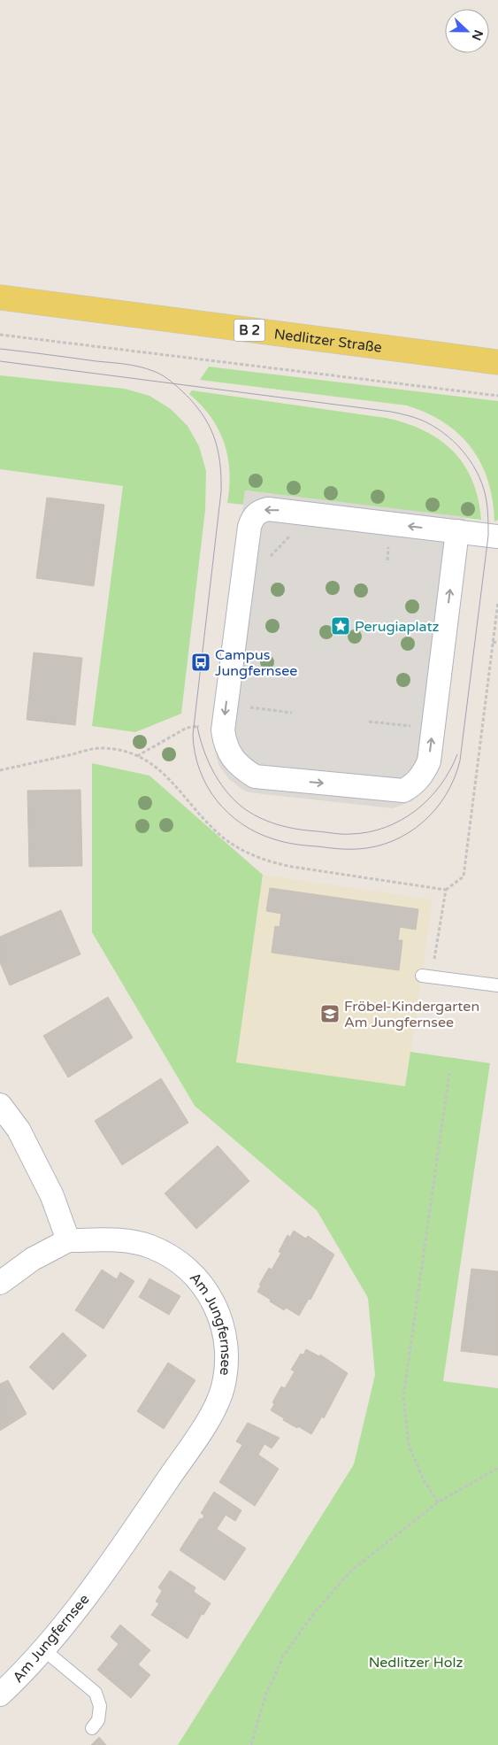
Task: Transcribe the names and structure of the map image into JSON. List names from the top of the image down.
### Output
{
  "streets": {
    "main road": ["B 2", "Nedlitzer Straße"],
    "street": ["Am Jungfernsee"]
  },
  "parks": ["Nedlitzer Holz"],
  "places": {
    "place": ["Perugiaplatz"],
    "bus stop": ["Campus Jungfernsee"],
    "school or university": ["Fröbel-Kindergarten Am Jungfernsee"]
  },
  "north": "right"
}
